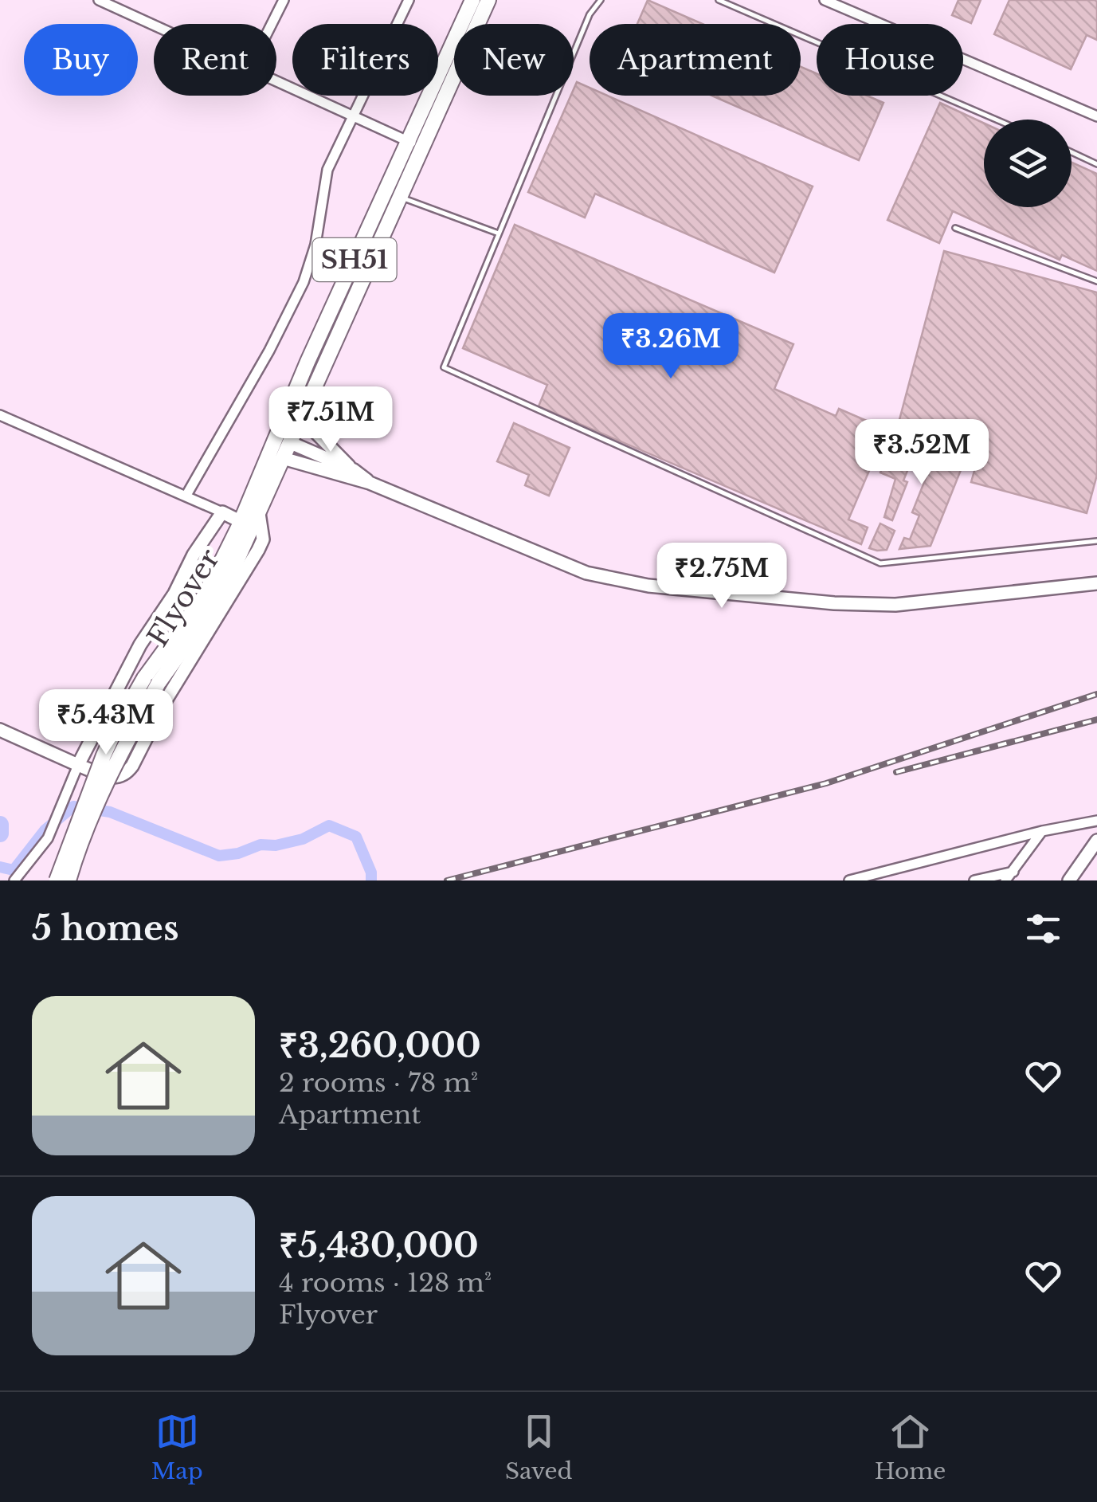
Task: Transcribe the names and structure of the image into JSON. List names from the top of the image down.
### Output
{
  "streets": {
    "main road": ["SH51", "Flyover"]
  },
  "crossings": [
    ["SH51", "Flyover"]
  ],
  "page": {
    "chip": [
      "Buy",
      "Rent",
      "Filters",
      "New",
      "Apartment",
      "House"
    ],
    "price": [
      "₹3.26M",
      "₹7.51M",
      "₹3.52M",
      "₹2.75M",
      "₹5.43M"
    ],
    "heading": "5 homes",
    "list": [
      {
        "name": "₹3,260,000",
        "note": "2 rooms · 78 m² · Apartment"
      },
      {
        "name": "₹5,430,000",
        "note": "4 rooms · 128 m² · Flyover"
      }
    ],
    "tabs": ["Map", "Saved", "Home"]
  }
}
